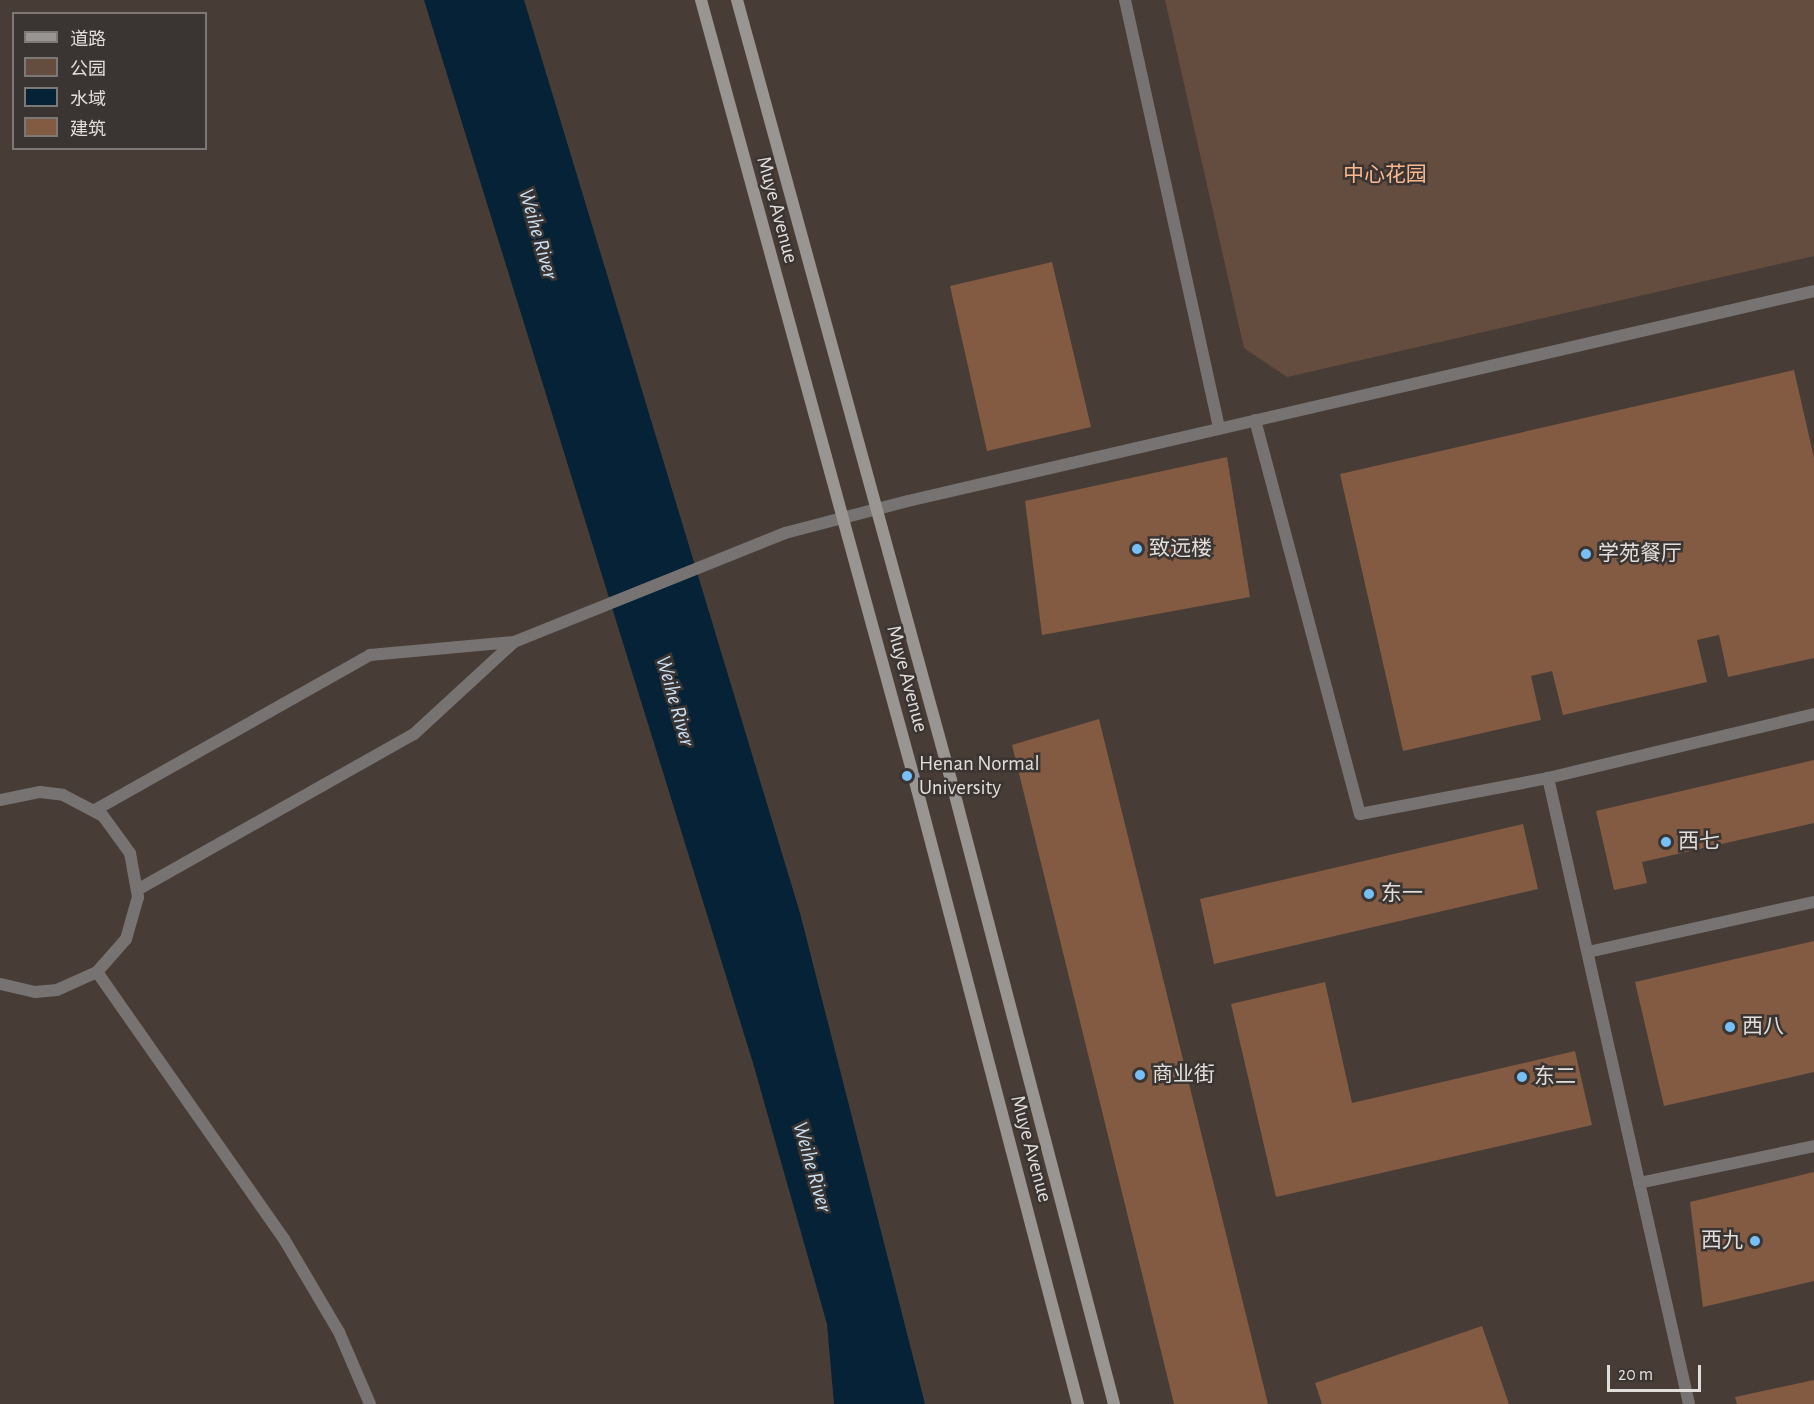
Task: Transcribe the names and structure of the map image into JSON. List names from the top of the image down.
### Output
{
  "streets": {
    "main road": ["Muye Avenue"]
  },
  "water": ["Weihe River"],
  "parks": ["中心花园"],
  "places": [
    "致远楼",
    "学苑餐厅",
    "Henan Normal University",
    "西七",
    "东一",
    "西八",
    "商业街",
    "东二",
    "西九"
  ],
  "legend": [
    "道路",
    "公园",
    "水域",
    "建筑"
  ],
  "scale_bar": "20 m"
}
